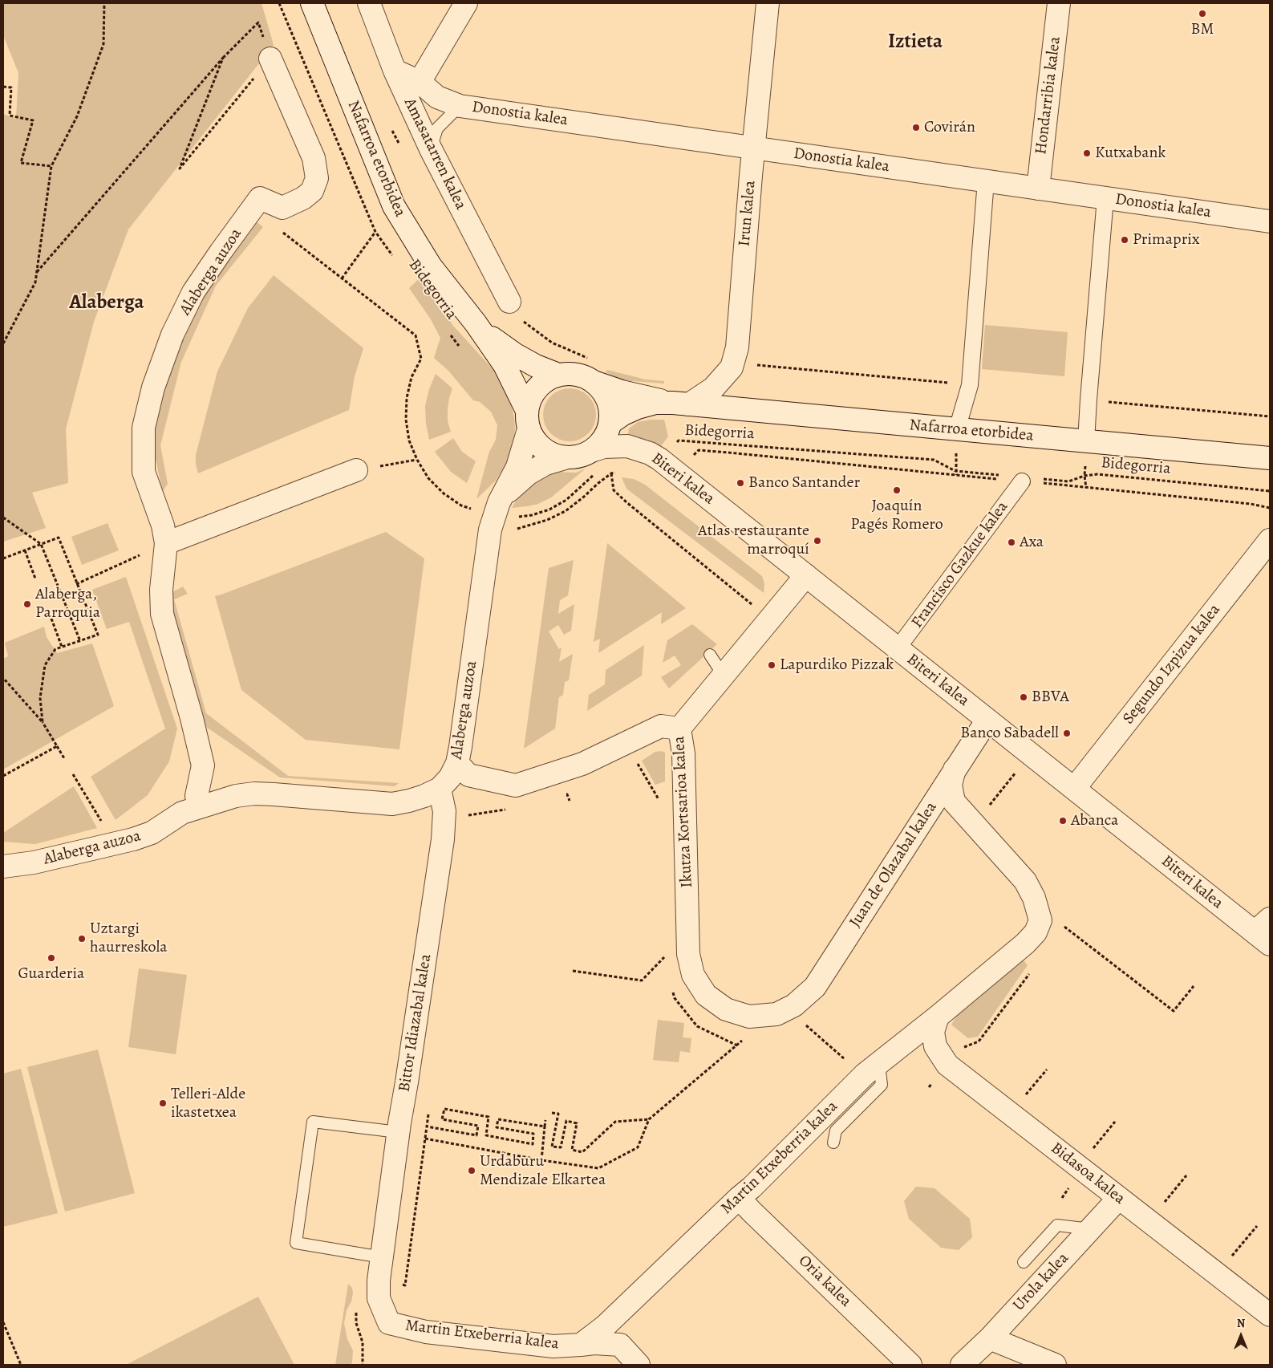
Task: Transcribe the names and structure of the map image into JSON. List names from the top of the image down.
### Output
{
  "streets": {
    "street": [
      "Hondarribia kalea",
      "Donostia kalea",
      "Amasatarren kalea",
      "Nafarroa etorbidea",
      "Irun kalea",
      "Alaberga auzoa",
      "Biteri kalea",
      "Francisco Gazkue kalea",
      "Segundo Izpizua kalea",
      "Ikutza Kortsarioa kalea",
      "Juan de Olazabal kalea",
      "Bittor Idiazabal kalea",
      "Martin Etxeberria kalea",
      "Bidasoa kalea",
      "Oria kalea",
      "Urola kalea"
    ],
    "path": ["Bidegorria"]
  },
  "crossings": [
    ["Hondarribia kalea", "Donostia kalea"],
    ["Donostia kalea", "Amasatarren kalea"],
    ["Donostia kalea", "Irun kalea"],
    ["Nafarroa etorbidea", "Irun kalea"],
    ["Nafarroa etorbidea", "Alaberga auzoa"],
    ["Nafarroa etorbidea", "Biteri kalea"],
    ["Alaberga auzoa", "Biteri kalea"],
    ["Alaberga auzoa", "Bittor Idiazabal kalea"],
    ["Bidegorria", "Biteri kalea"],
    ["Biteri kalea", "Francisco Gazkue kalea"],
    ["Biteri kalea", "Segundo Izpizua kalea"],
    ["Biteri kalea", "Ikutza Kortsarioa kalea"],
    ["Biteri kalea", "Juan de Olazabal kalea"],
    ["Ikutza Kortsarioa kalea", "Juan de Olazabal kalea"],
    ["Juan de Olazabal kalea", "Martin Etxeberria kalea"],
    ["Bittor Idiazabal kalea", "Martin Etxeberria kalea"],
    ["Martin Etxeberria kalea", "Bidasoa kalea"],
    ["Martin Etxeberria kalea", "Oria kalea"],
    ["Bidasoa kalea", "Urola kalea"]
  ],
  "districts": ["Iztieta", "Alaberga"],
  "places": [
    "BM",
    "Covirán",
    "Kutxabank",
    "Primaprix",
    "Banco Santander",
    "Joaquín Pagés Romero",
    "Atlas restaurante marroquí",
    "Axa",
    "Alaberga, Parroquia",
    "Lapurdiko Pizzak",
    "BBVA",
    "Banco Sabadell",
    "Abanca",
    "Uztargi haurreskola",
    "Guarderia",
    "Telleri-Alde ikastetxea",
    "Urdaburu Mendizale Elkartea"
  ],
  "north": "top"
}
